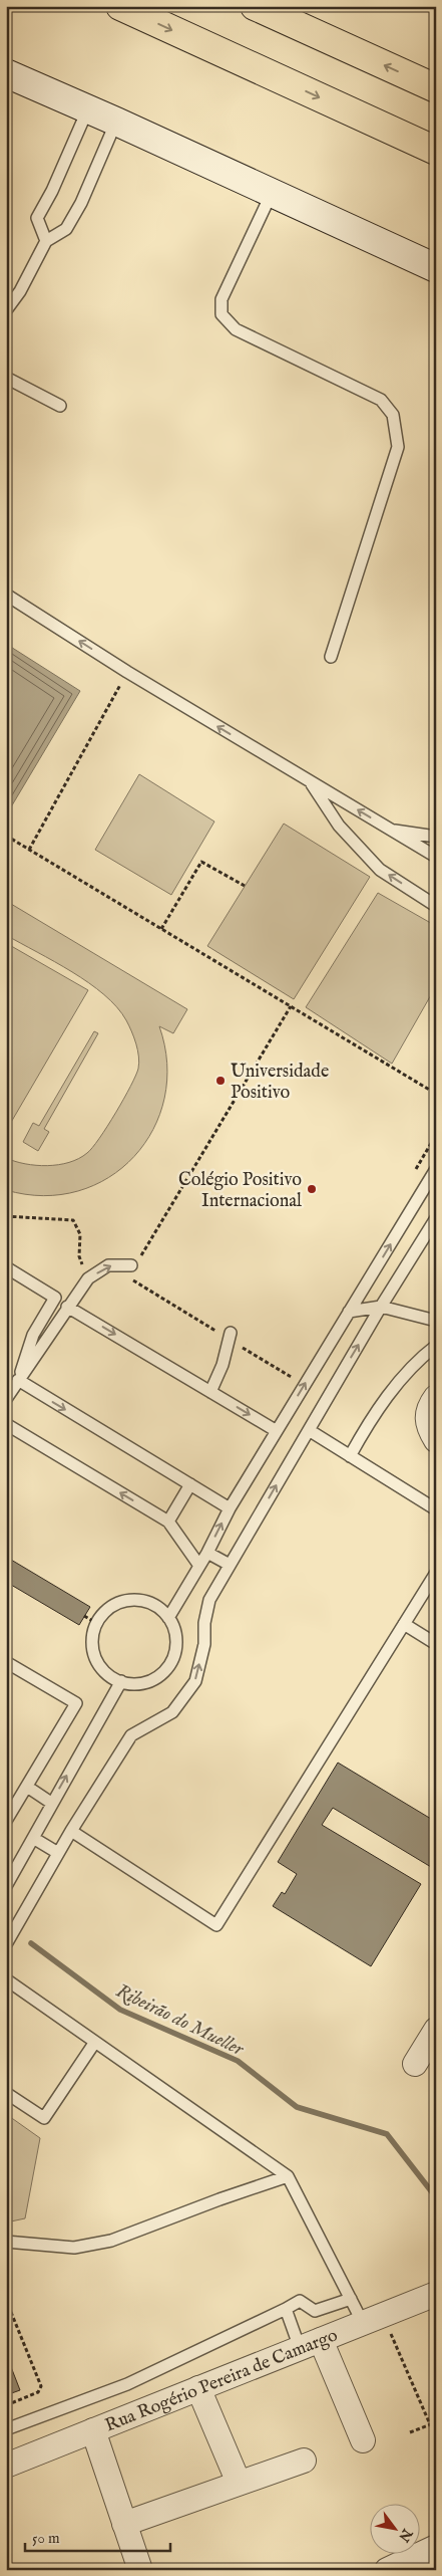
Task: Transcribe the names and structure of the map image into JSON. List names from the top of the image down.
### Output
{
  "streets": {
    "street": ["Rua Rogério Pereira de Camargo"]
  },
  "water": ["Ribeirão do Mueller"],
  "places": ["Universidade Positivo", "Colégio Positivo Internacional"],
  "scale_bar": "50 m",
  "north": "bottom right"
}
